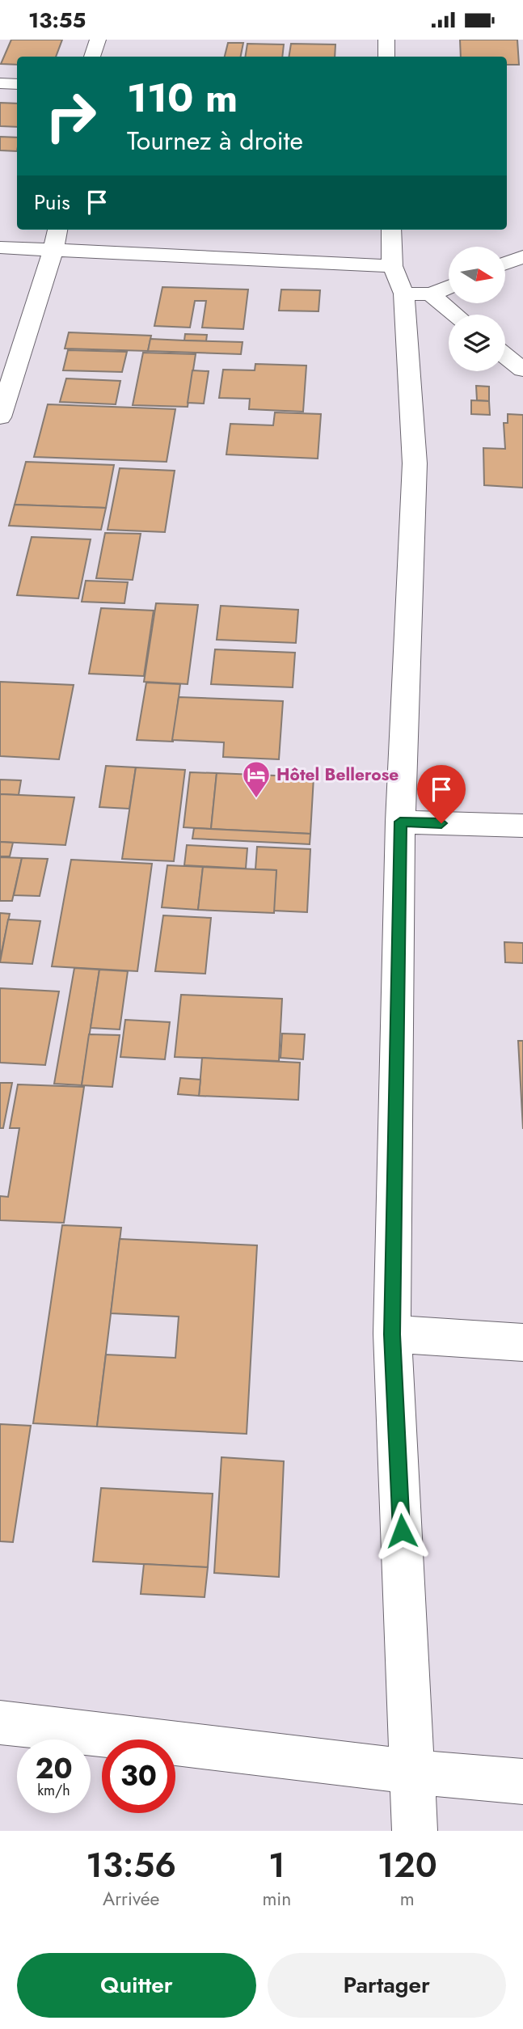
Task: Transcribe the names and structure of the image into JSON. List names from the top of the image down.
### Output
{
  "places": {
    "hotel": ["Hôtel Bellerose"]
  },
  "north": "right",
  "page": {
    "status": "13:55",
    "turn": ["110 m", "Tournez à droite"],
    "then": "Puis",
    "speed": "20 km/h",
    "limit": "30",
    "eta": [
      "13:56",
      "Arrivée",
      "1",
      "min",
      "120",
      "m"
    ],
    "buttons": ["Quitter", "Partager"]
  }
}
